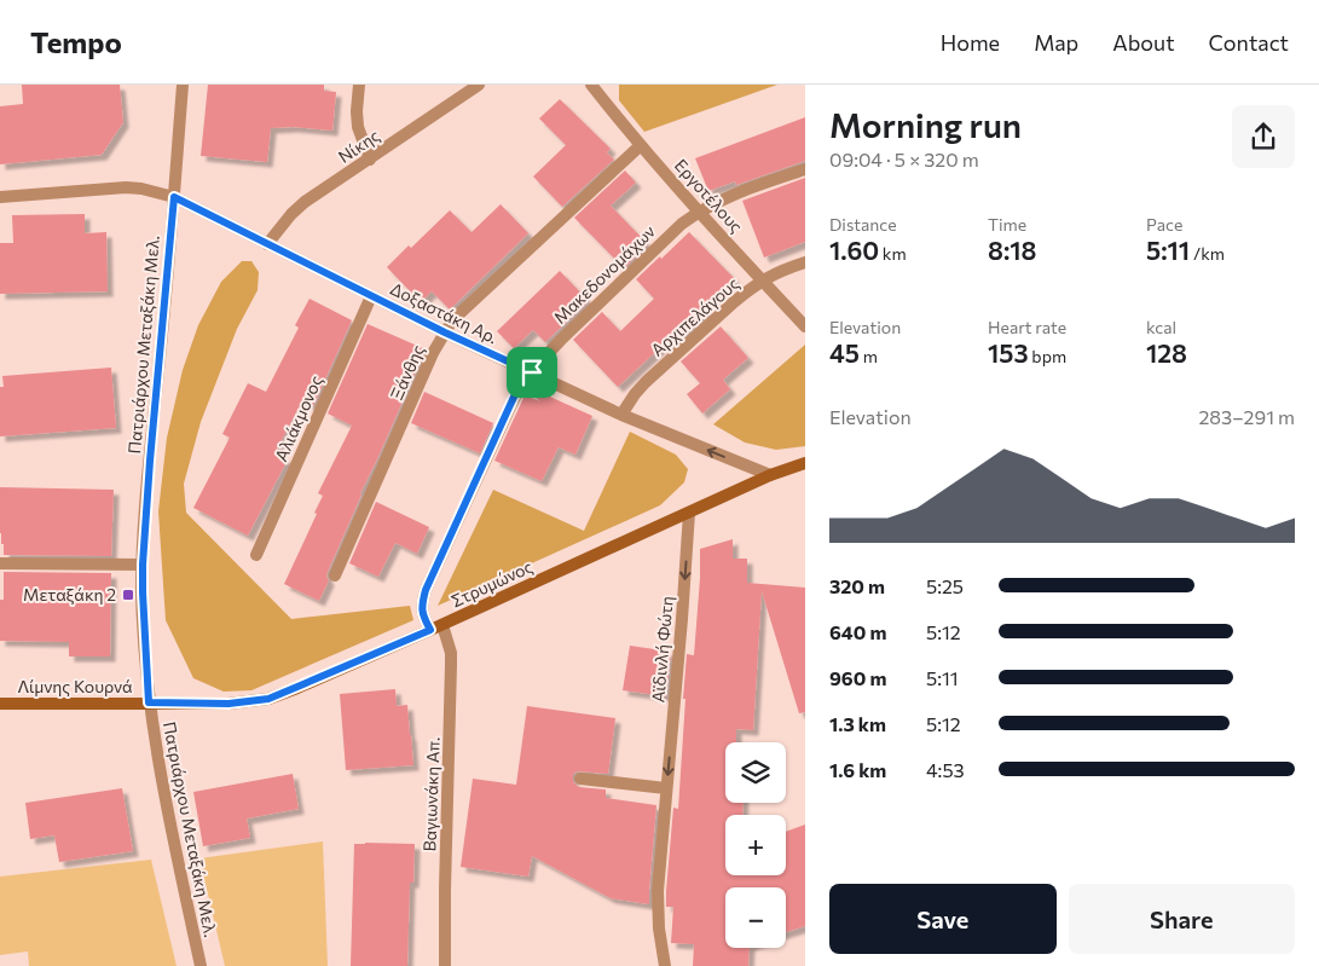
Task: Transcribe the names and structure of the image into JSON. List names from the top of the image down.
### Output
{
  "streets": {
    "street": [
      "Νίκης",
      "Εργοτέλους",
      "Μακεδονομάχων",
      "Δοξαστάκη Αρ.",
      "Αρχιπελάγους",
      "Πατριάρχου Μεταξάκη Μελ.",
      "Ξάνθης",
      "Αλιάκμονος",
      "Στρυμώνος",
      "Αϊδινλή Φώτη",
      "Λίμνης Κουρνά",
      "Βαγιωνάκη Απ."
    ]
  },
  "crossings": [
    ["Νίκης", "Δοξαστάκη Αρ."],
    ["Εργοτέλους", "Μακεδονομάχων"],
    ["Εργοτέλους", "Αρχιπελάγους"],
    ["Εργοτέλους", "Ξάνθης"],
    ["Μακεδονομάχων", "Δοξαστάκη Αρ."],
    ["Μακεδονομάχων", "Στρυμώνος"],
    ["Δοξαστάκη Αρ.", "Αρχιπελάγους"],
    ["Δοξαστάκη Αρ.", "Πατριάρχου Μεταξάκη Μελ."],
    ["Δοξαστάκη Αρ.", "Ξάνθης"],
    ["Δοξαστάκη Αρ.", "Αλιάκμονος"],
    ["Δοξαστάκη Αρ.", "Στρυμώνος"],
    ["Πατριάρχου Μεταξάκη Μελ.", "Στρυμώνος"],
    ["Πατριάρχου Μεταξάκη Μελ.", "Λίμνης Κουρνά"],
    ["Στρυμώνος", "Αϊδινλή Φώτη"],
    ["Στρυμώνος", "Λίμνης Κουρνά"],
    ["Στρυμώνος", "Βαγιωνάκη Απ."]
  ],
  "one_way": ["Αϊδινλή Φώτη"],
  "places": {
    "transit": ["Μεταξάκη 2"]
  },
  "page": {
    "header": "Tempo",
    "nav": [
      "Home",
      "Map",
      "About",
      "Contact"
    ],
    "heading": ["Morning run", "09:04 · 5 × 320 m"],
    "stats": [
      ["Distance", "1.60 km"],
      ["Time", "8:18"],
      ["Pace", "5:11 /km"],
      ["Elevation", "45 m"],
      ["Heart rate", "153 bpm"],
      ["kcal", "128"]
    ],
    "chart": ["Elevation", "283–291 m"],
    "list": [
      {
        "name": "320 m",
        "note": "5:25"
      },
      {
        "name": "640 m",
        "note": "5:12"
      },
      {
        "name": "960 m",
        "note": "5:11"
      },
      {
        "name": "1.3 km",
        "note": "5:12"
      },
      {
        "name": "1.6 km",
        "note": "4:53"
      }
    ],
    "map_buttons": ["+", "−"],
    "buttons": ["Save", "Share"]
  }
}
